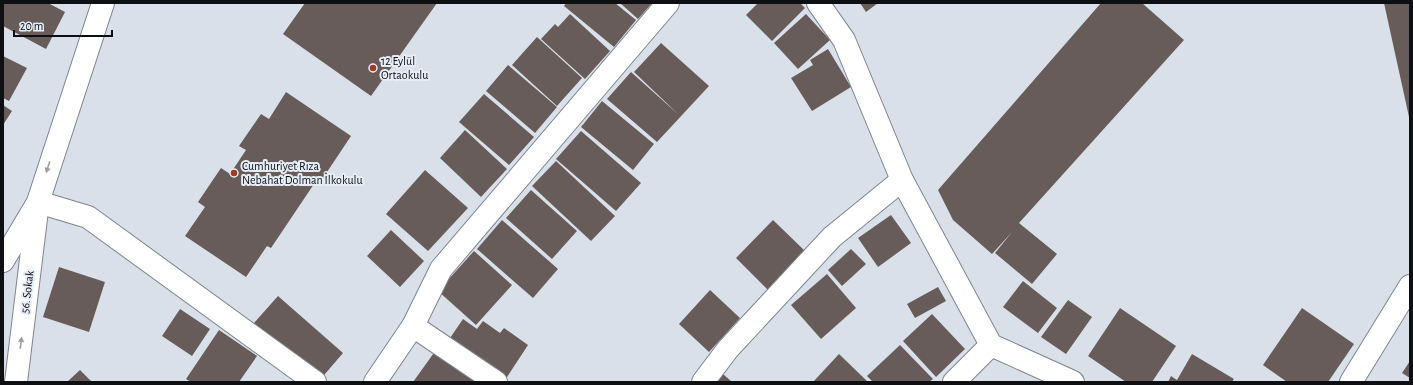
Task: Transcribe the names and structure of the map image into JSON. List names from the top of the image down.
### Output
{
  "streets": {
    "street": ["56. Sokak"]
  },
  "places": ["12 Eylül Ortaokulu", "Cumhuriyet Rıza Nebahat Dolman İlkokulu"],
  "scale_bar": "20 m"
}
